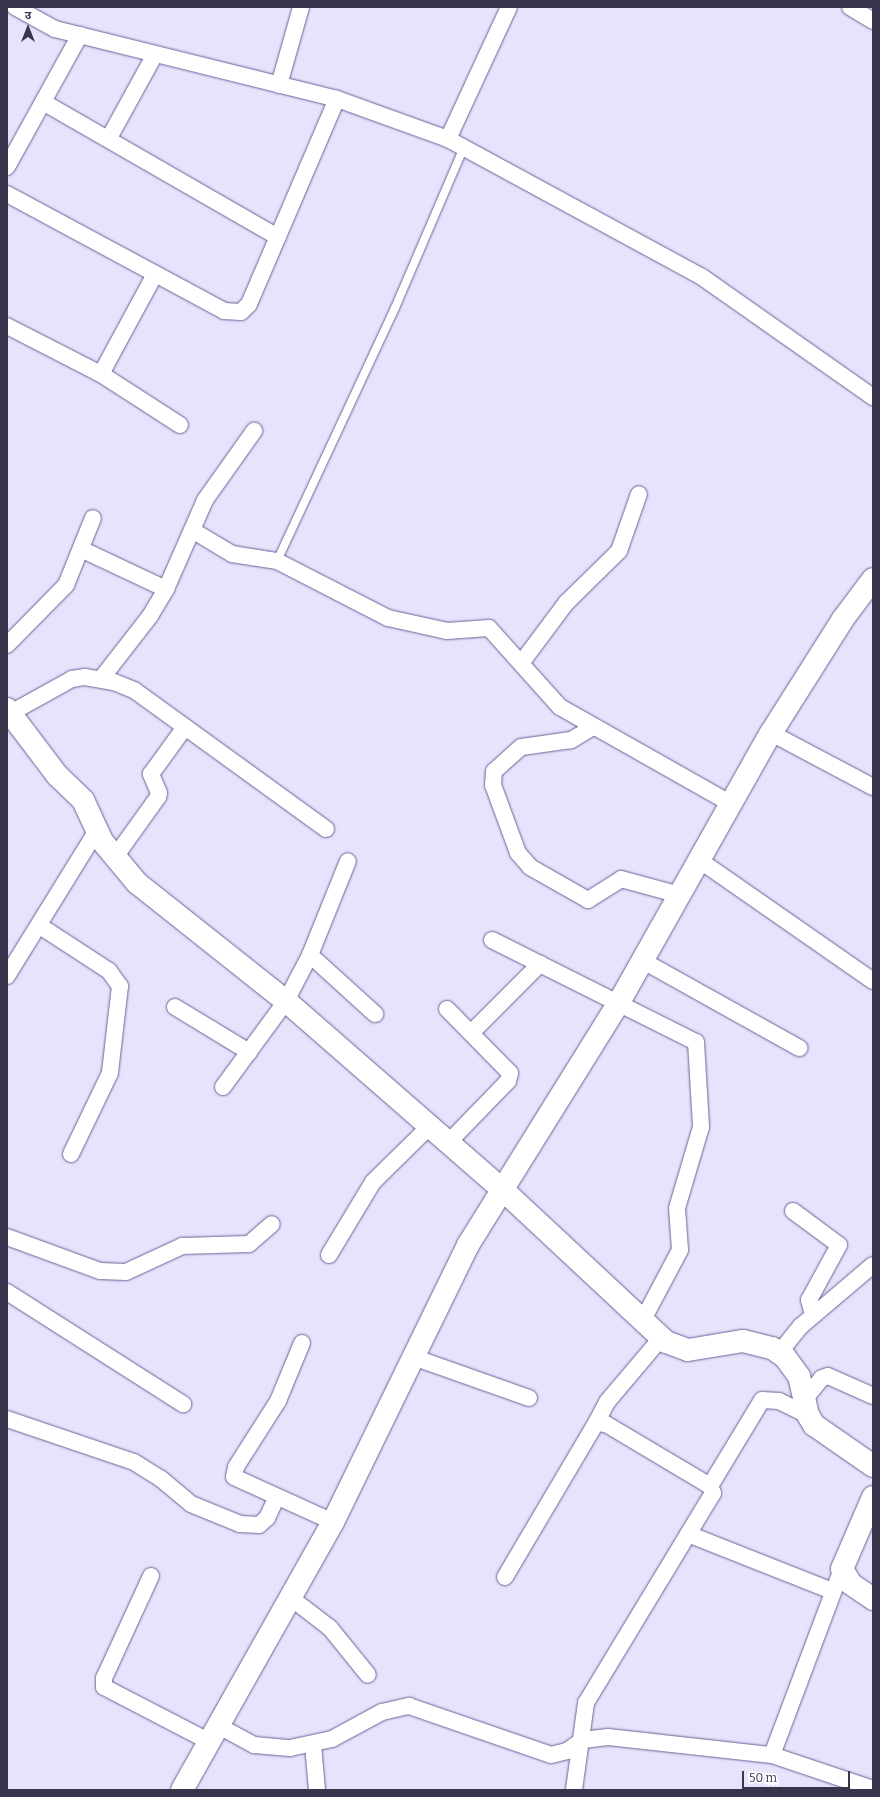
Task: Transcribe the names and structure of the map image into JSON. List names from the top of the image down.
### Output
{
  "scale_bar": "50 m",
  "north": "top"
}
